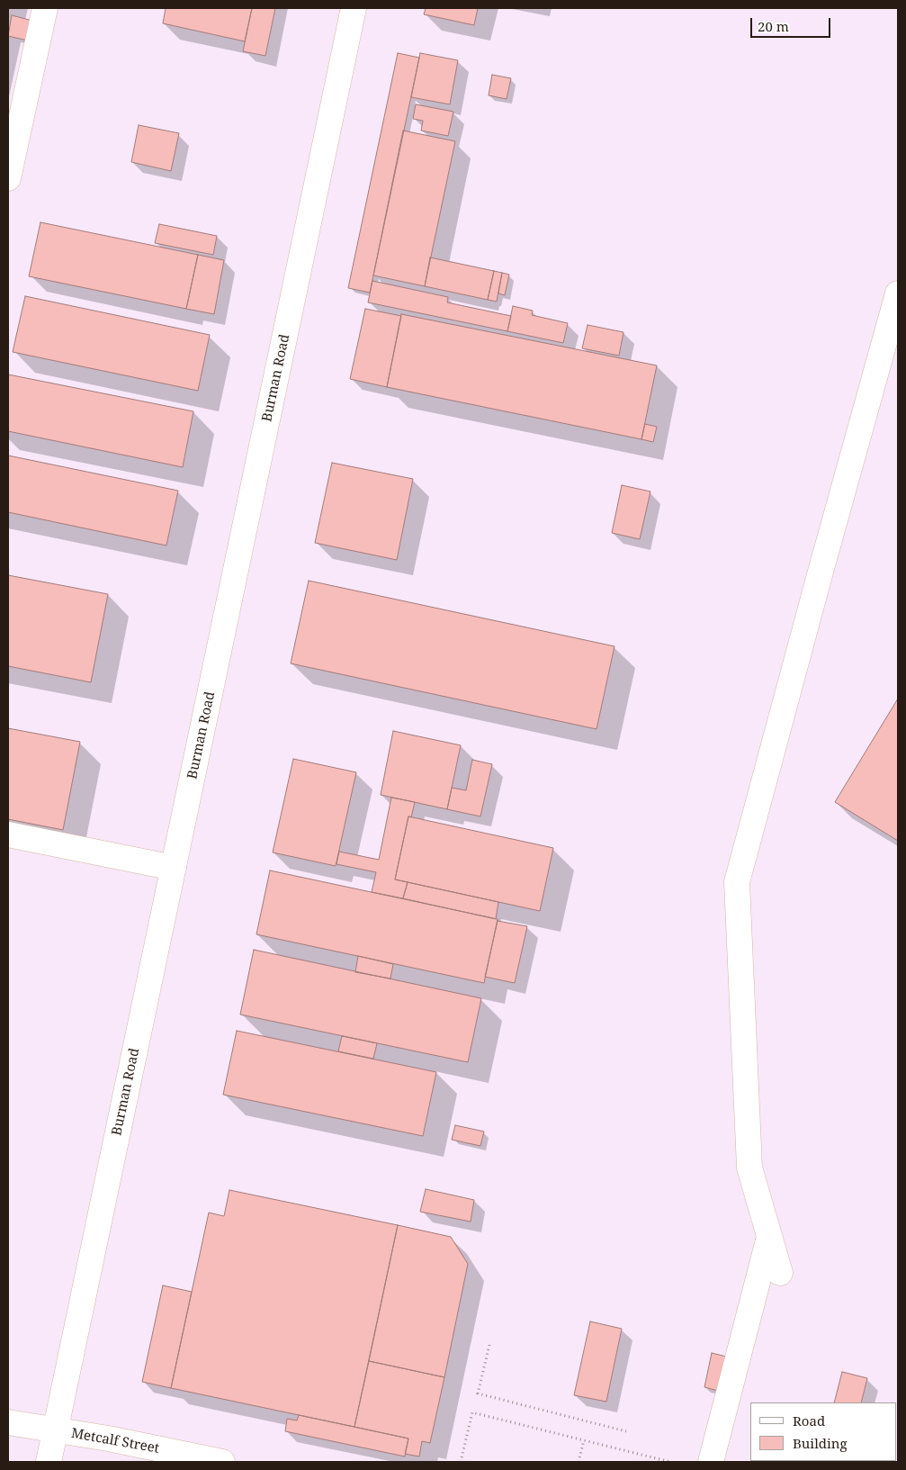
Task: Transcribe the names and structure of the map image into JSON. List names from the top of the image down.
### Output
{
  "streets": {
    "street": ["Burman Road", "Metcalf Street"]
  },
  "crossings": [
    ["Burman Road", "Metcalf Street"]
  ],
  "legend": ["Road", "Building"],
  "scale_bar": "20 m"
}
